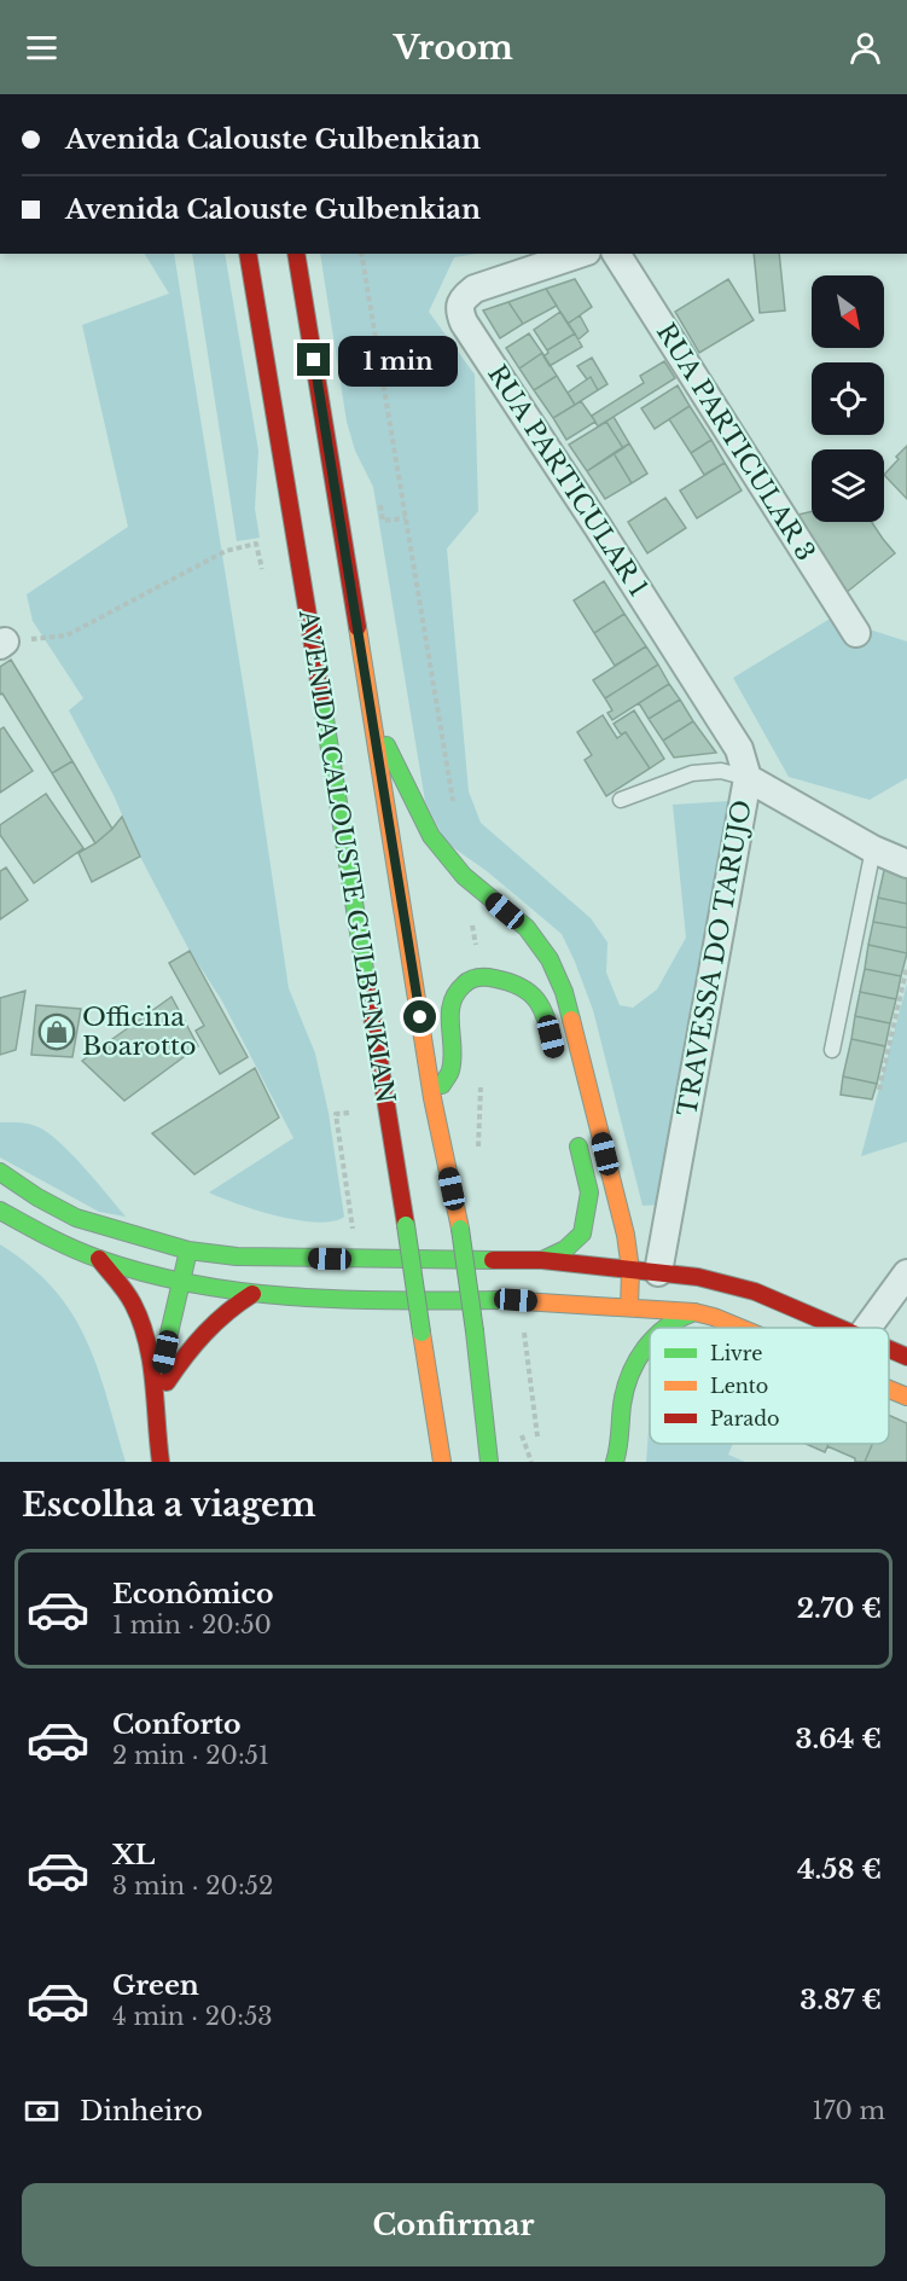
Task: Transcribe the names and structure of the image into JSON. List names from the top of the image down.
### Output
{
  "streets": {
    "main road": ["AVENIDA CALOUSTE GULBENKIAN"],
    "street": ["RUA PARTICULAR 3", "RUA PARTICULAR 1", "TRAVESSA DO TARUJO"]
  },
  "crossings": [
    ["RUA PARTICULAR 1", "TRAVESSA DO TARUJO"]
  ],
  "places": {
    "shop": ["Officina Boarotto"]
  },
  "legend": ["Livre", "Lento", "Parado"],
  "north": "bottom right",
  "page": {
    "header": "Vroom",
    "banner": ["Avenida Calouste Gulbenkian", "Avenida Calouste Gulbenkian"],
    "bubble": "1 min",
    "heading": "Escolha a viagem",
    "list": [
      {
        "name": "Econômico",
        "note": "1 min · 20:50",
        "value": "2.70 €"
      },
      {
        "name": "Conforto",
        "note": "2 min · 20:51",
        "value": "3.64 €"
      },
      {
        "name": "XL",
        "note": "3 min · 20:52",
        "value": "4.58 €"
      },
      {
        "name": "Green",
        "note": "4 min · 20:53",
        "value": "3.87 €"
      }
    ],
    "pay": ["Dinheiro", "170 m"],
    "buttons": "Confirmar"
  }
}
